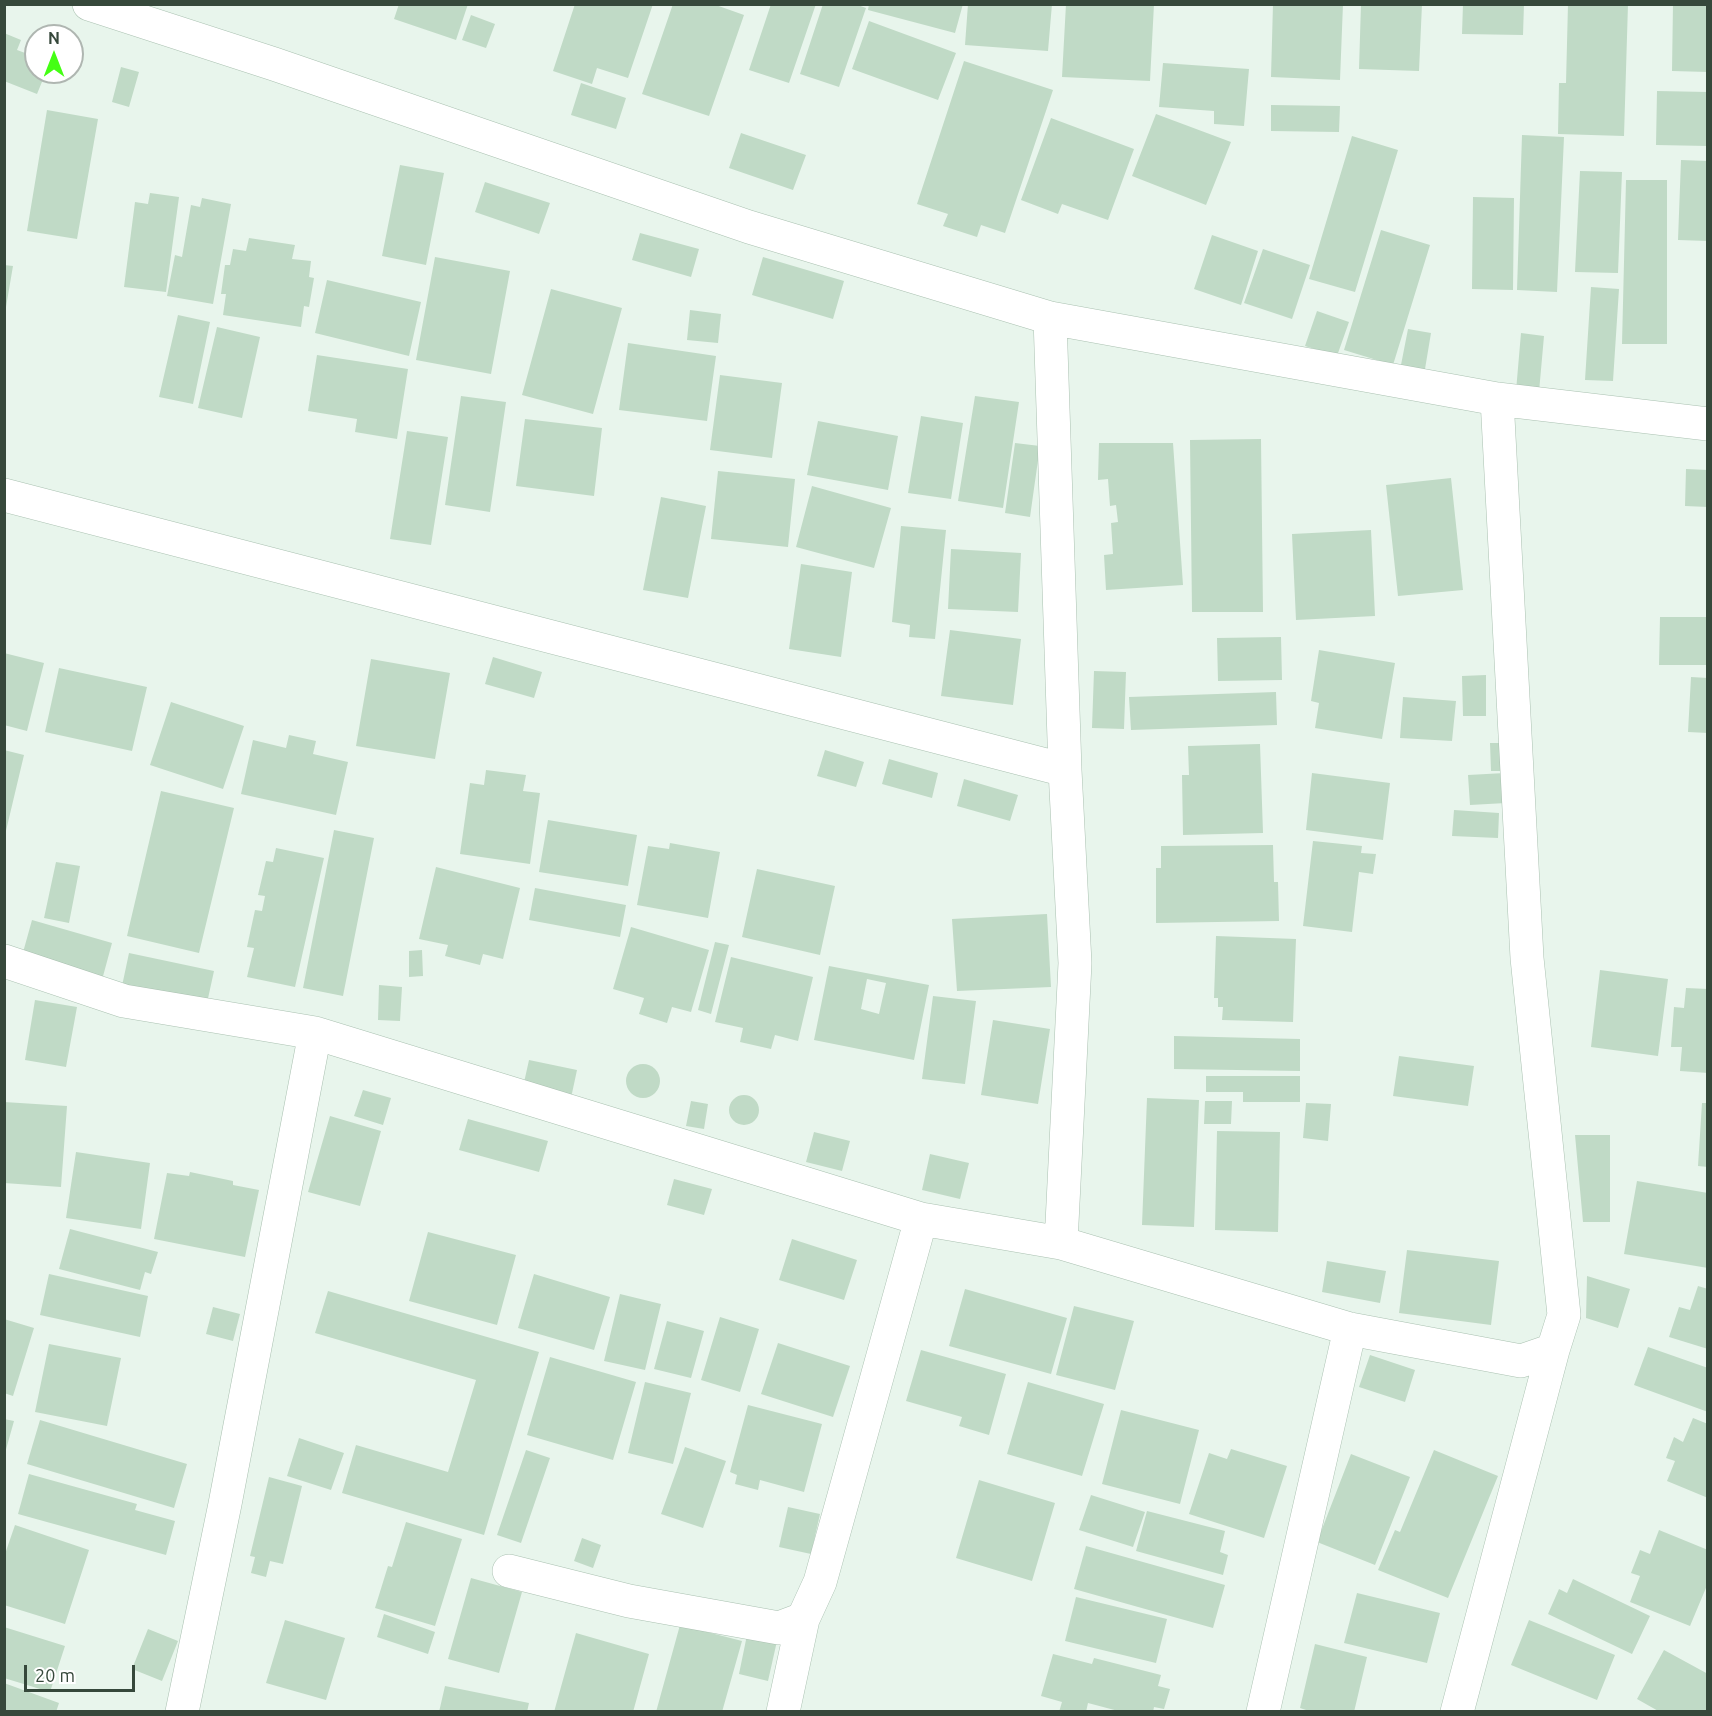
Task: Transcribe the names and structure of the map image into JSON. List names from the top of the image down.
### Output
{
  "scale_bar": "20 m",
  "north": "top"
}
